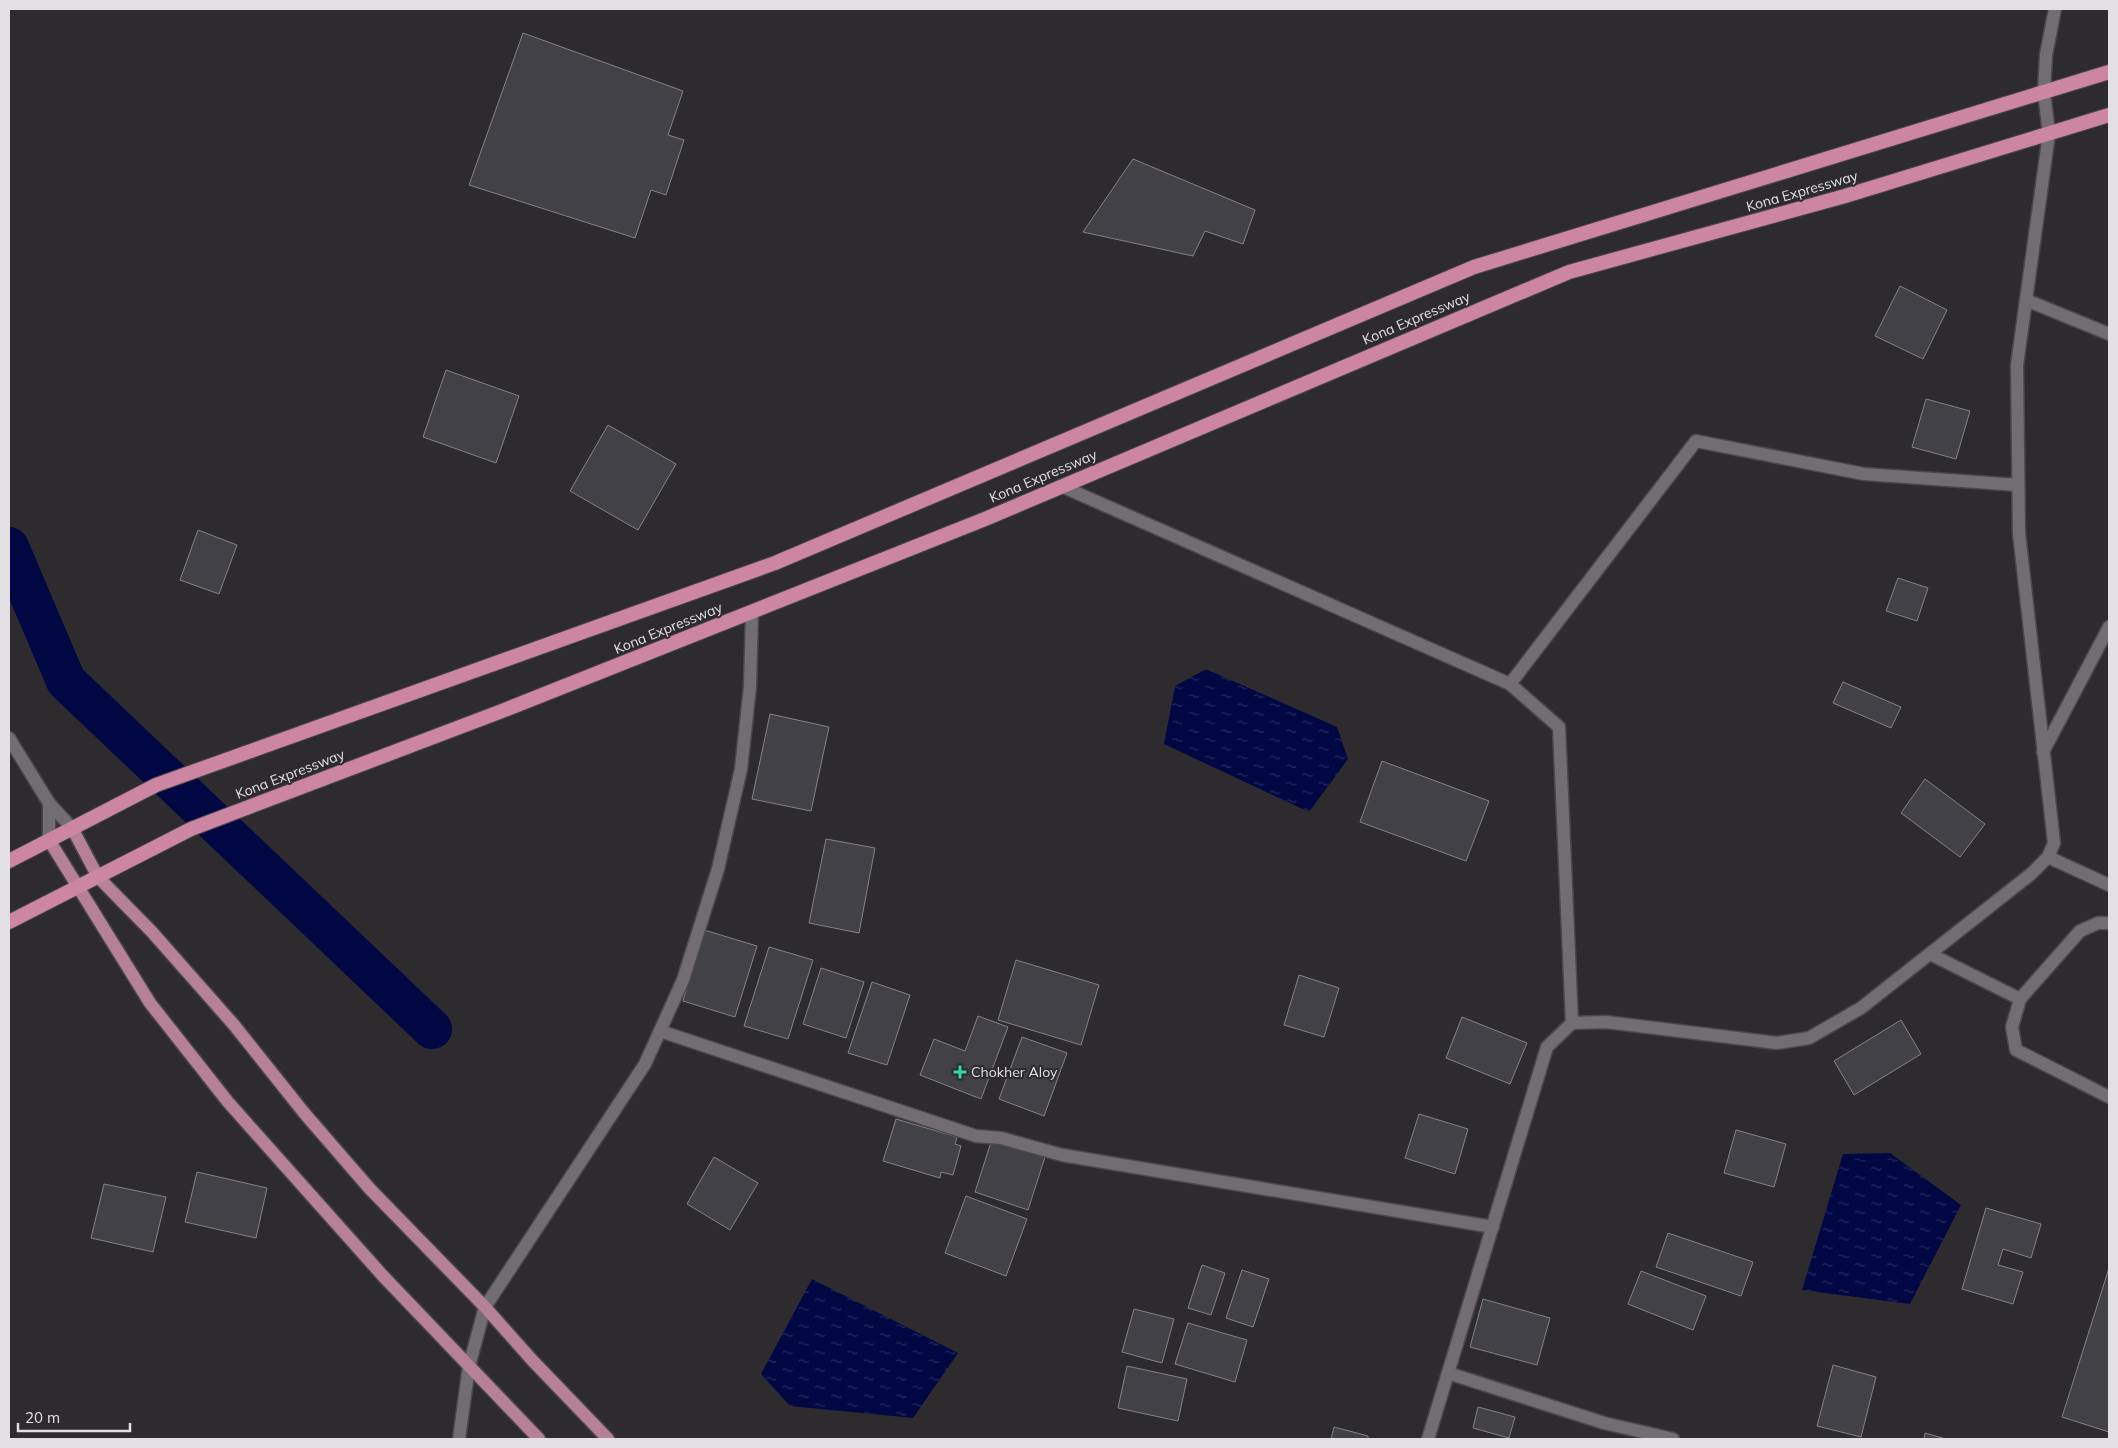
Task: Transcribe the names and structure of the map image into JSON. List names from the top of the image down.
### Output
{
  "streets": {
    "highway": ["Kona Expressway"]
  },
  "places": {
    "health": ["Chokher Aloy"]
  },
  "scale_bar": "20 m"
}
